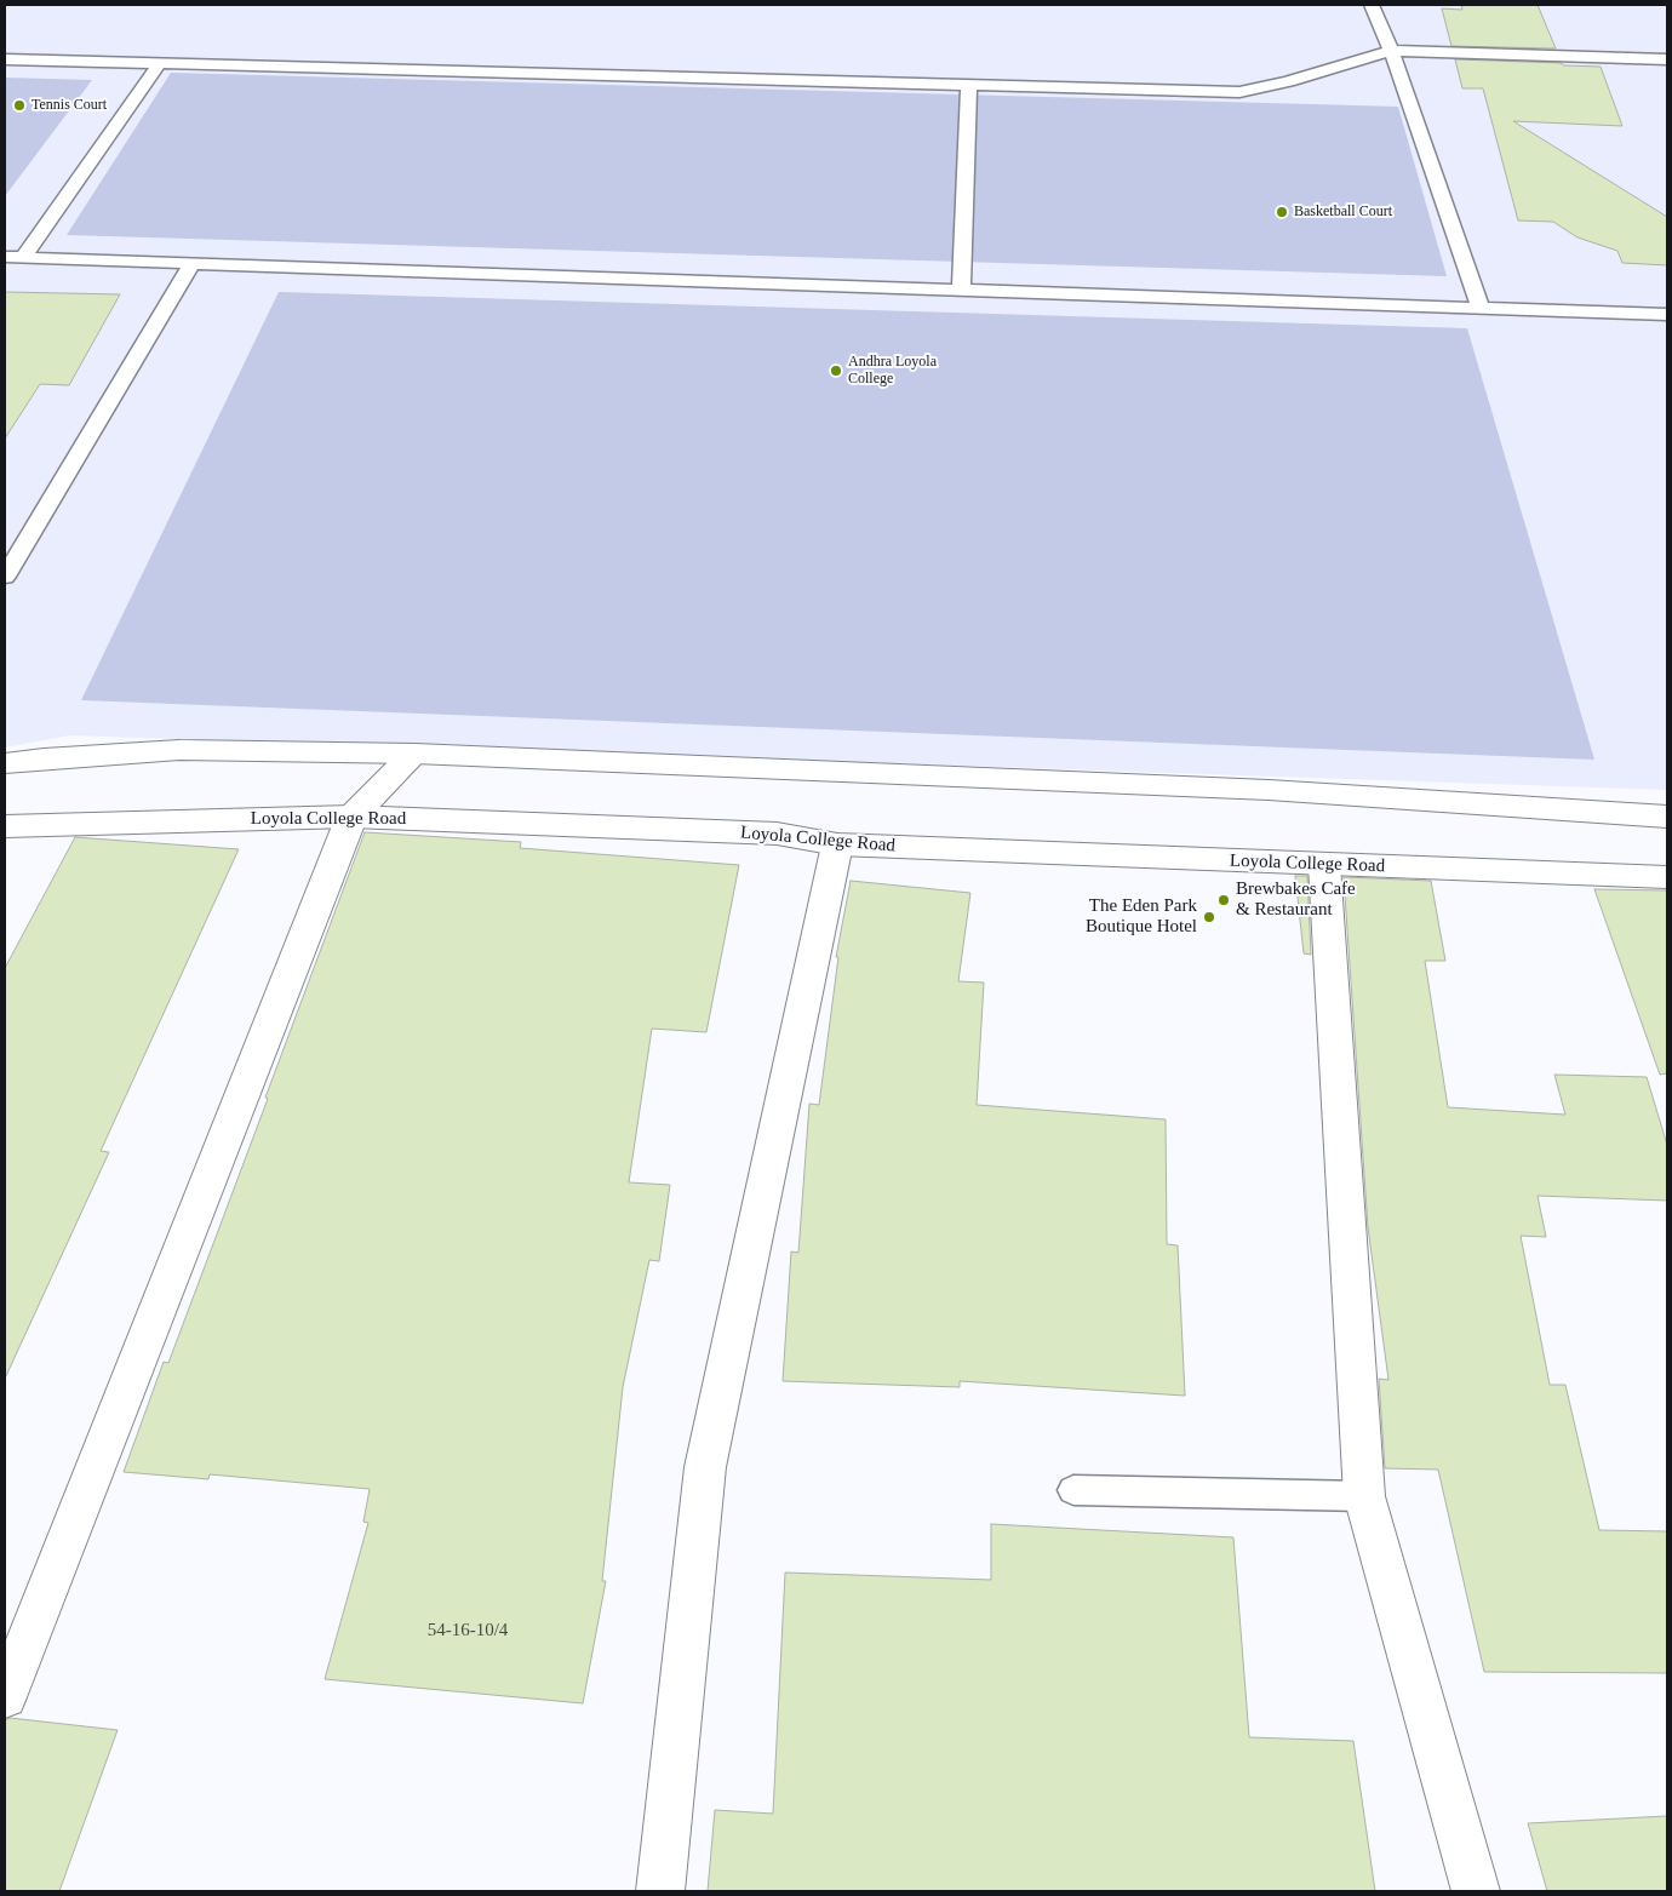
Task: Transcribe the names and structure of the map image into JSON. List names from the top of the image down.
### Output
{
  "streets": {
    "street": ["Loyola College Road"]
  },
  "places": [
    "Tennis Court",
    "Basketball Court",
    "Andhra Loyola College",
    "Brewbakes Cafe & Restaurant",
    "The Eden Park Boutique Hotel"
  ],
  "house_numbers": ["54-16-10/4"]
}
